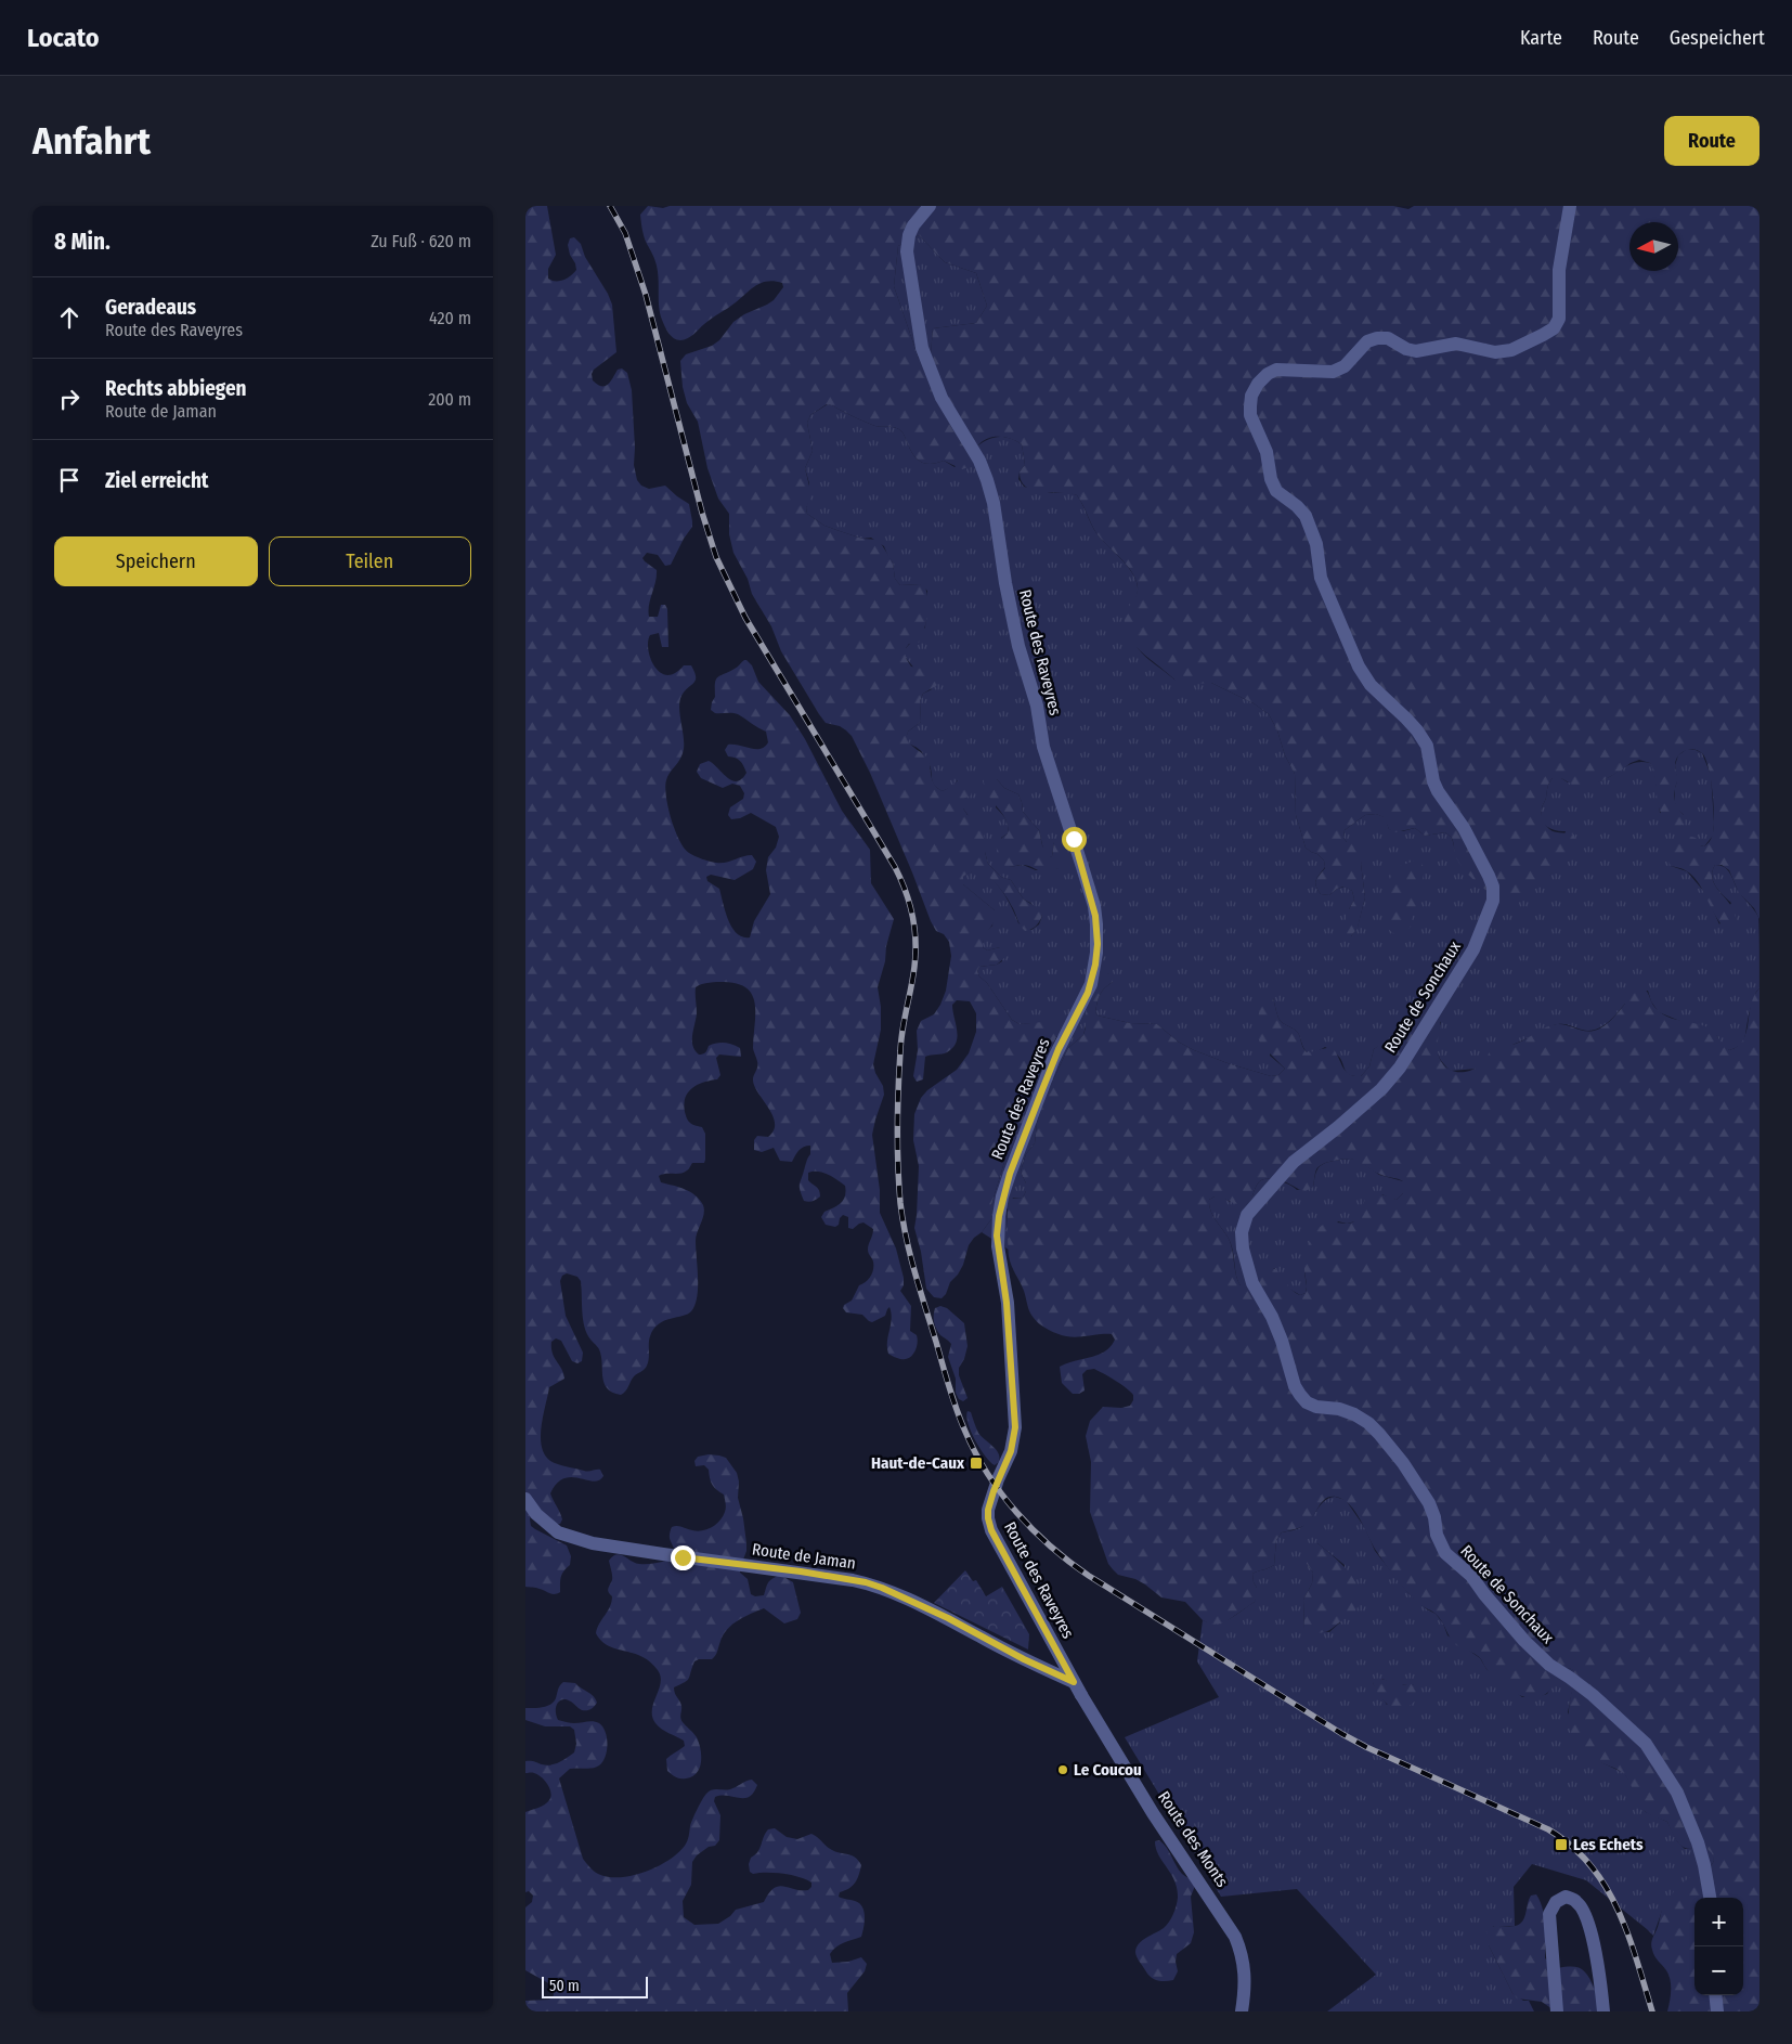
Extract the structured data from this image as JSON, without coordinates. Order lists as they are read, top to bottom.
{
  "streets": {
    "street": [
      "Route des Raveyres",
      "Route de Sonchaux",
      "Route de Jaman",
      "Route des Monts"
    ]
  },
  "crossings": [
    ["Route des Raveyres", "Route de Jaman"],
    ["Route des Raveyres", "Route des Monts"]
  ],
  "places": {
    "transit": ["Haut-de-Caux", "Les Echets"],
    "other": ["Le Coucou"]
  },
  "scale_bar": "50 m",
  "north": "left",
  "page": {
    "header": "Locato",
    "nav": ["Karte", "Route", "Gespeichert"],
    "buttons": [
      "Route",
      ["Speichern", "Teilen"]
    ],
    "title": "Anfahrt",
    "heading": ["8 Min.", "Zu Fuß · 620 m"],
    "list": [
      ["Geradeaus", "Route des Raveyres", "420 m"],
      ["Rechts abbiegen", "Route de Jaman", "200 m"],
      "Ziel erreicht"
    ],
    "map_buttons": ["+", "−"],
    "scale": "50 m"
  }
}
